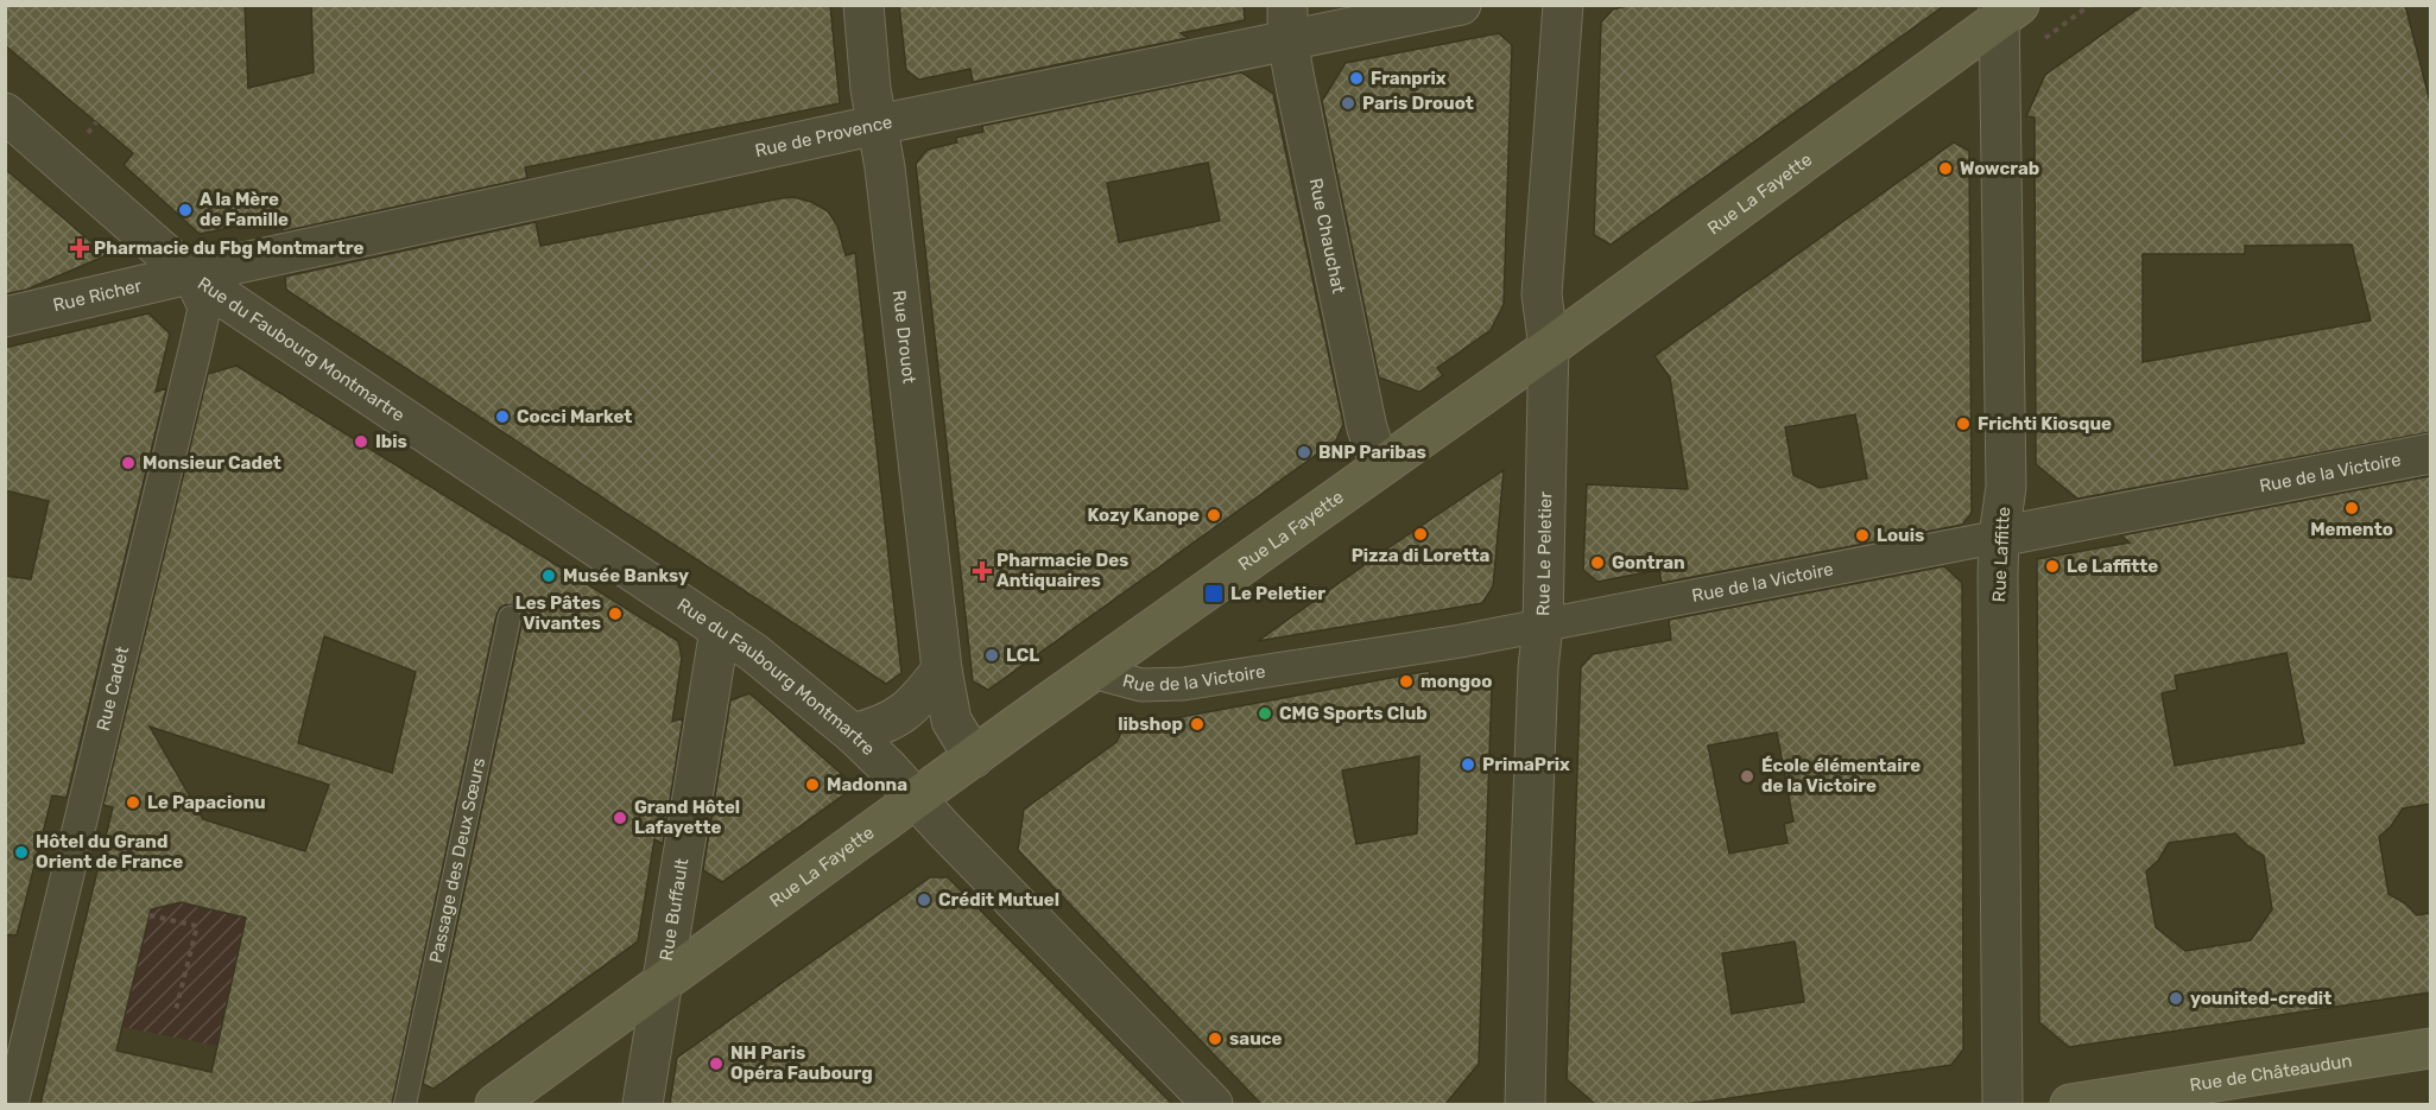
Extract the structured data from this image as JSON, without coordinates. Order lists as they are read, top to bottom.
{
  "streets": {
    "main road": ["Rue La Fayette", "Rue de Châteaudun"],
    "street": [
      "Rue de Provence",
      "Rue Chauchat",
      "Rue Richer",
      "Rue Drouot",
      "Rue du Faubourg Montmartre",
      "Rue de la Victoire",
      "Rue Le Peletier",
      "Rue Laffitte",
      "Rue Cadet",
      "Rue Buffault"
    ],
    "lane": ["Passage des Deux Sœurs"]
  },
  "crossings": [
    ["Rue de Provence", "Rue Chauchat"],
    ["Rue de Provence", "Rue Richer"],
    ["Rue de Provence", "Rue Drouot"],
    ["Rue de Provence", "Rue du Faubourg Montmartre"],
    ["Rue de Provence", "Rue Cadet"],
    ["Rue La Fayette", "Rue Chauchat"],
    ["Rue La Fayette", "Rue Drouot"],
    ["Rue La Fayette", "Rue du Faubourg Montmartre"],
    ["Rue La Fayette", "Rue de la Victoire"],
    ["Rue La Fayette", "Rue Le Peletier"],
    ["Rue La Fayette", "Rue Laffitte"],
    ["Rue La Fayette", "Rue Buffault"],
    ["Rue Richer", "Rue du Faubourg Montmartre"],
    ["Rue Richer", "Rue Cadet"],
    ["Rue du Faubourg Montmartre", "Rue Cadet"],
    ["Rue du Faubourg Montmartre", "Rue Buffault"],
    ["Rue de la Victoire", "Rue Le Peletier"],
    ["Rue de la Victoire", "Rue Laffitte"]
  ],
  "places": {
    "other": [
      "Franprix",
      "Paris Drouot",
      "Wowcrab",
      "A la Mère de Famille",
      "Cocci Market",
      "Frichti Kiosque",
      "Ibis",
      "BNP Paribas",
      "Monsieur Cadet",
      "Memento",
      "Kozy Kanope",
      "Pizza di Loretta",
      "Louis",
      "Gontran",
      "Le Laffitte",
      "Musée Banksy",
      "Les Pâtes Vivantes",
      "LCL",
      "mongoo",
      "CMG Sports Club",
      "libshop",
      "PrimaPrix",
      "École élémentaire de la Victoire",
      "Madonna",
      "Le Papacionu",
      "Grand Hôtel Lafayette",
      "Hôtel du Grand Orient de France",
      "Crédit Mutuel",
      "younited-credit",
      "sauce",
      "NH Paris Opéra Faubourg"
    ],
    "health": ["Pharmacie du Fbg Montmartre", "Pharmacie Des Antiquaires"],
    "transit": ["Le Peletier"]
  }
}
